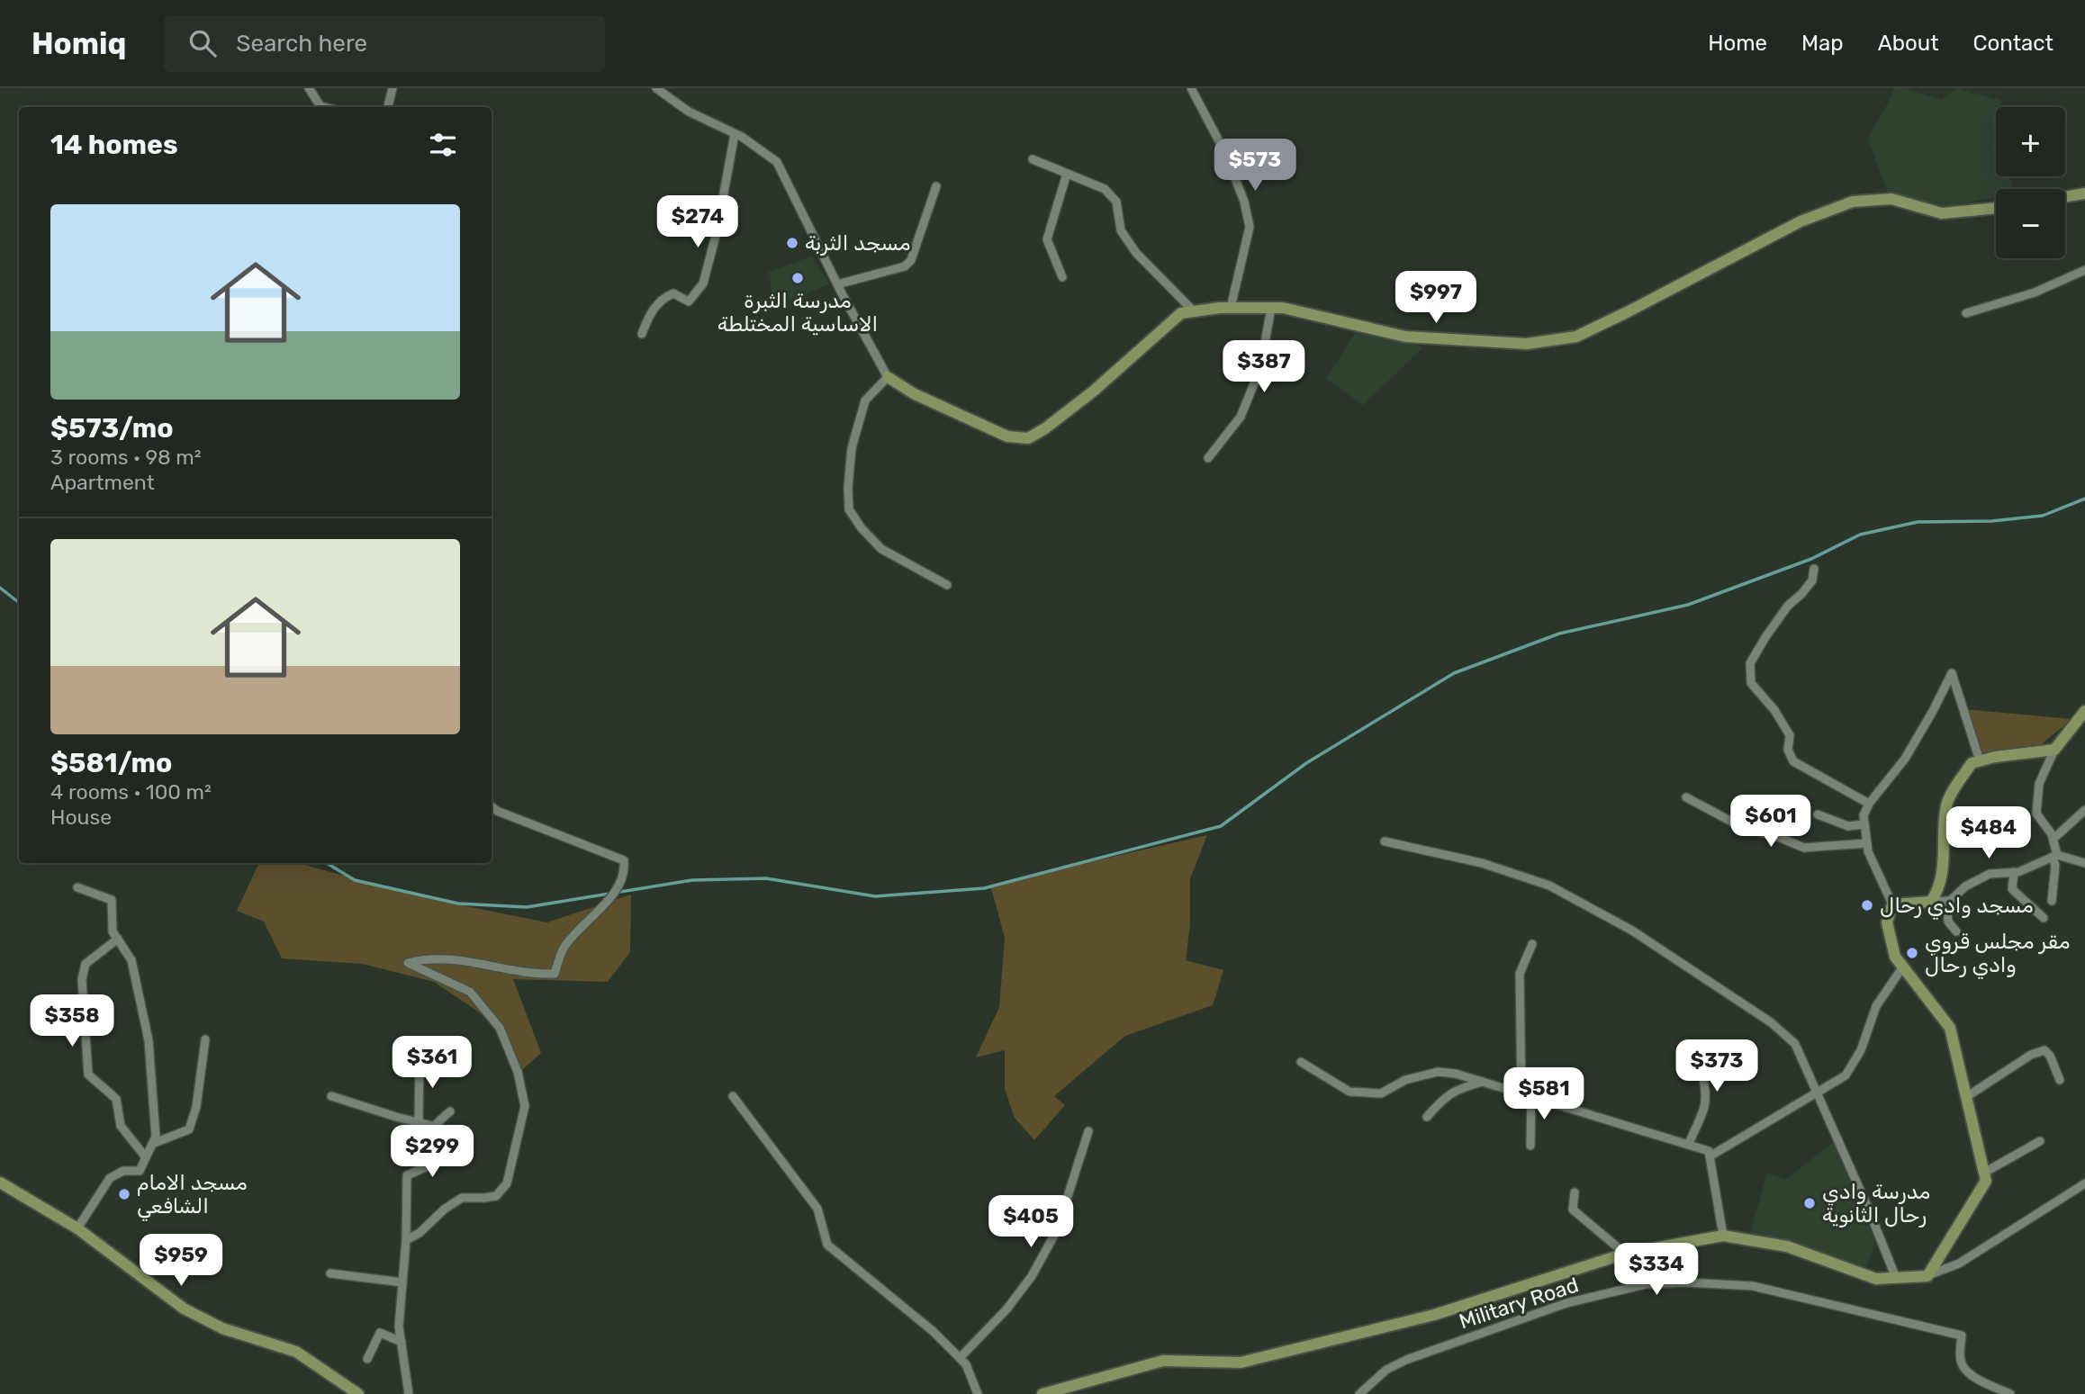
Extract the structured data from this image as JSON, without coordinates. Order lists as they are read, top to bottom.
{
  "streets": {
    "street": ["Military Road"]
  },
  "places": [
    "مسجد الثربة",
    "مدرسة الثبرة الاساسية المختلطة",
    "مسجد وادي رحال",
    "مقر مجلس قروي وادي رحال",
    "مسجد الامام الشافعي",
    "مدرسة وادي رحال الثانوية"
  ],
  "page": {
    "header": "Homiq",
    "search": "Search here",
    "nav": [
      "Home",
      "Map",
      "About",
      "Contact"
    ],
    "map_buttons": ["+", "−"],
    "heading": "14 homes",
    "price": [
      "$573",
      "$274",
      "$997",
      "$387",
      "$601",
      "$484",
      "$358",
      "$361",
      "$373",
      "$581",
      "$299",
      "$405",
      "$959",
      "$334"
    ],
    "list": [
      {
        "name": "$573/mo",
        "note": "3 rooms · 98 m² · Apartment"
      },
      {
        "name": "$581/mo",
        "note": "4 rooms · 100 m² · House"
      }
    ]
  }
}
